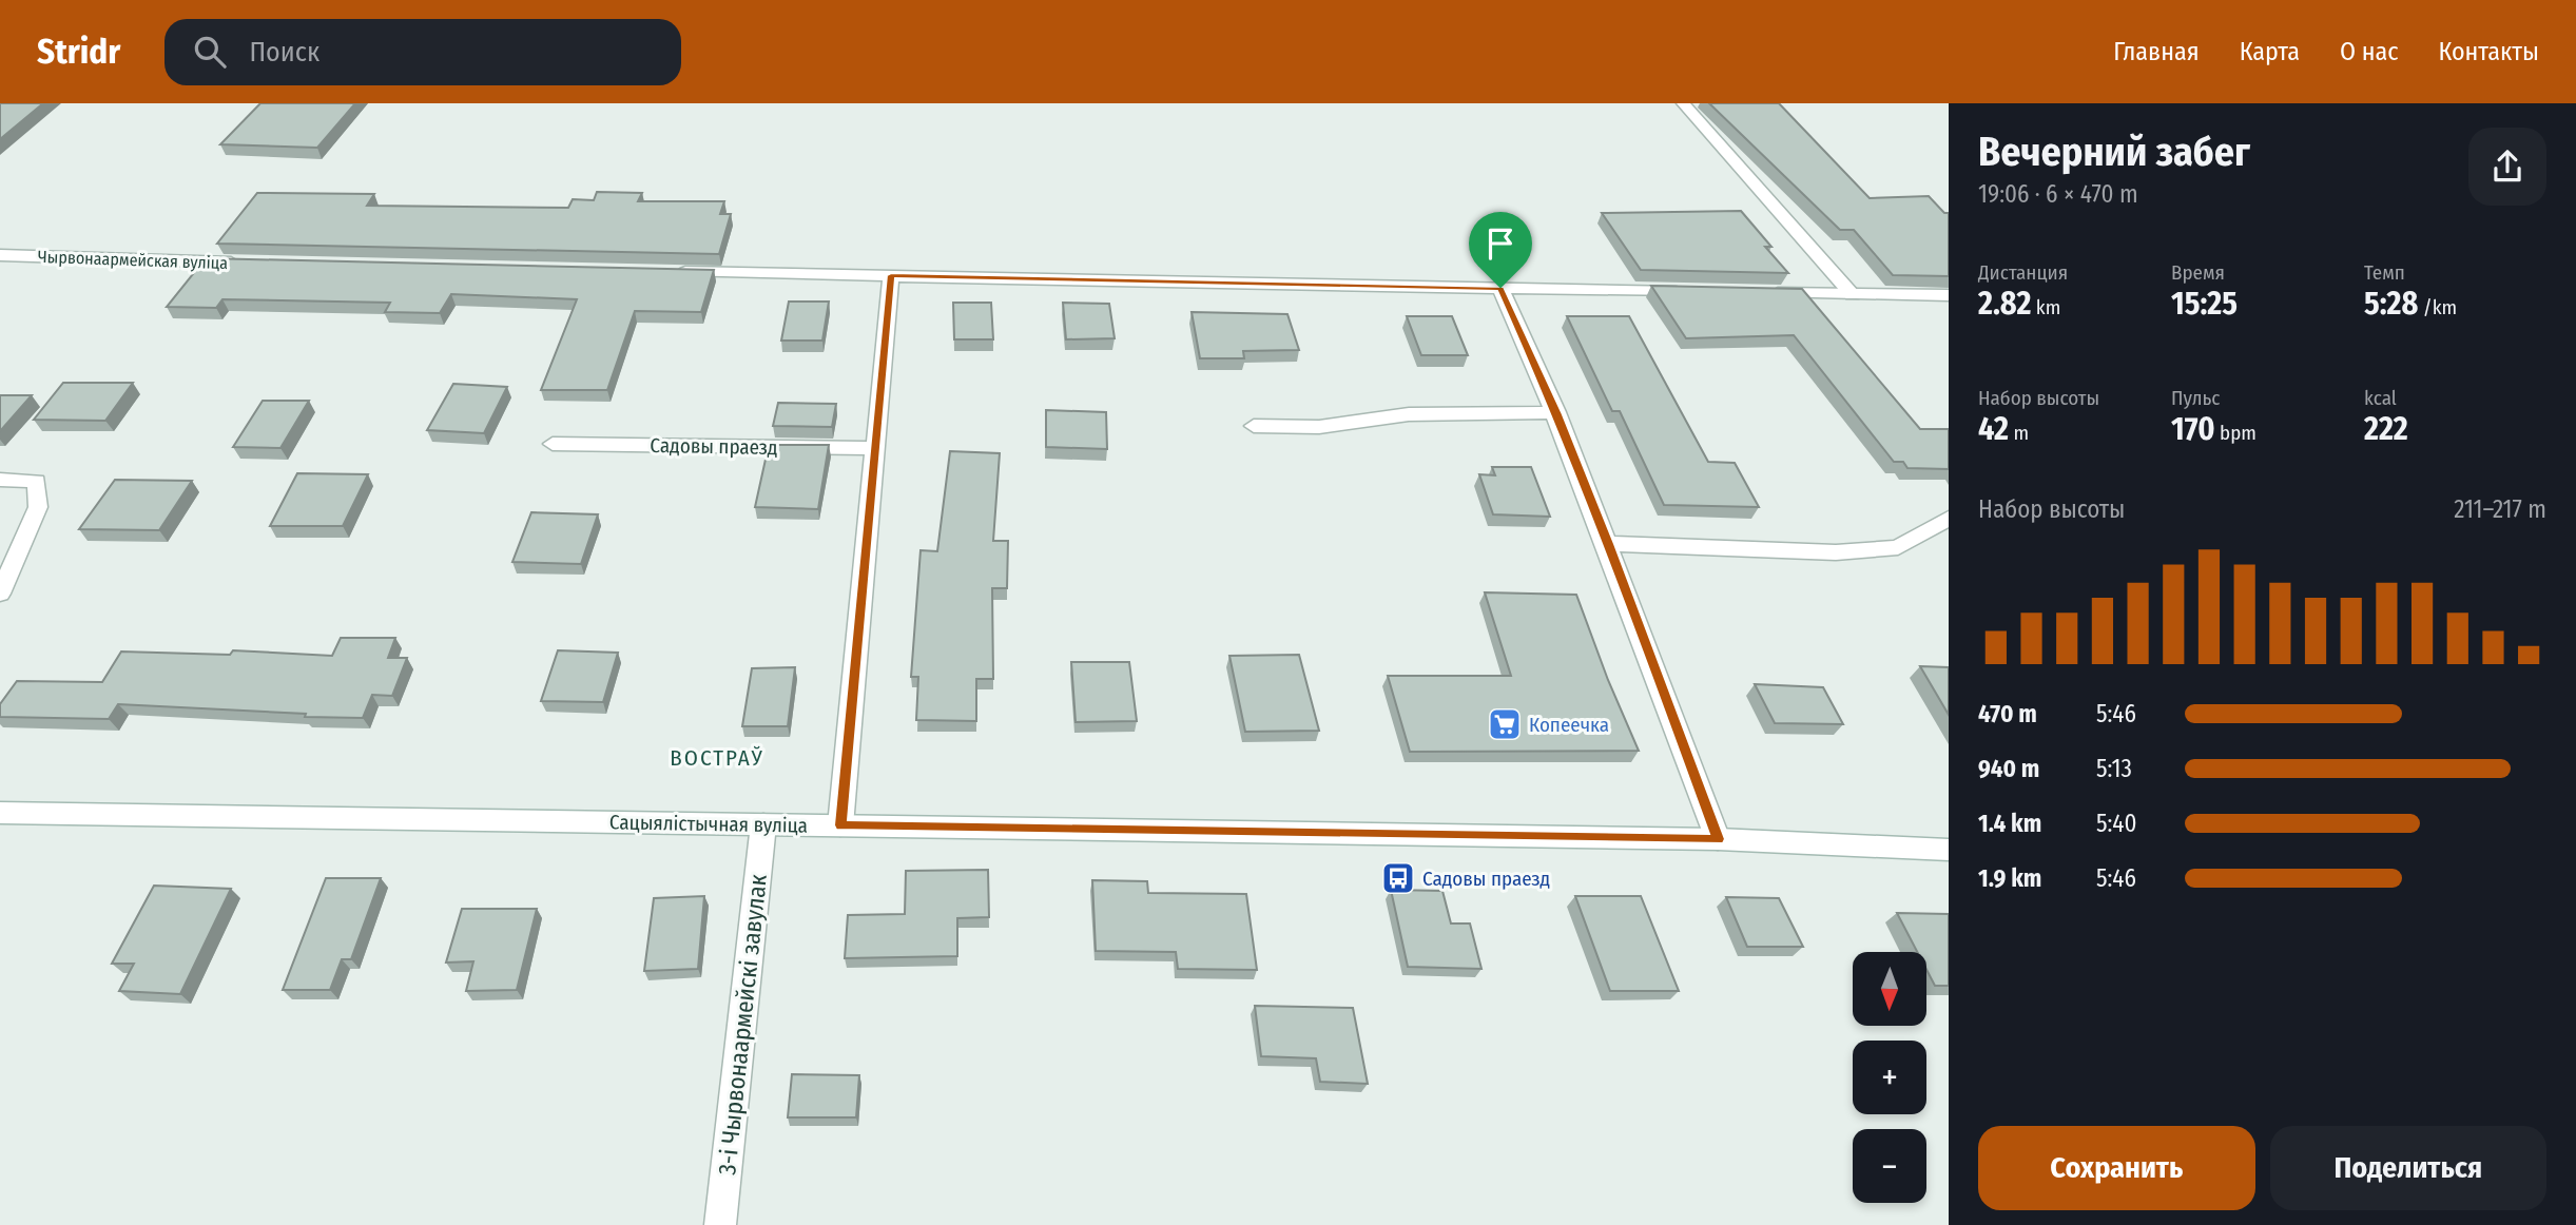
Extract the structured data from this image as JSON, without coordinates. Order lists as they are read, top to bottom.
{
  "streets": {
    "street": [
      "Чырвонаармейская вуліца",
      "Садовы праезд",
      "Сацыялістычная вуліца",
      "3-і Чырвонаармейскі завулак"
    ]
  },
  "crossings": [
    ["Сацыялістычная вуліца", "3-і Чырвонаармейскі завулак"]
  ],
  "districts": ["ВОСТРАЎ"],
  "places": {
    "supermarket": ["Копеечка"],
    "bus stop": ["Садовы праезд"]
  },
  "north": "bottom",
  "page": {
    "header": "Stridr",
    "search": "Поиск",
    "nav": [
      "Главная",
      "Карта",
      "О нас",
      "Контакты"
    ],
    "heading": ["Вечерний забег", "19:06 · 6 × 470 m"],
    "stats": [
      ["Дистанция", "2.82 km"],
      ["Время", "15:25"],
      ["Темп", "5:28 /km"],
      ["Набор высоты", "42 m"],
      ["Пульс", "170 bpm"],
      ["kcal", "222"]
    ],
    "chart": ["Набор высоты", "211–217 m"],
    "list": [
      {
        "name": "470 m",
        "note": "5:46"
      },
      {
        "name": "940 m",
        "note": "5:13"
      },
      {
        "name": "1.4 km",
        "note": "5:40"
      },
      {
        "name": "1.9 km",
        "note": "5:46"
      }
    ],
    "map_buttons": ["+", "−"],
    "buttons": ["Сохранить", "Поделиться"]
  }
}
